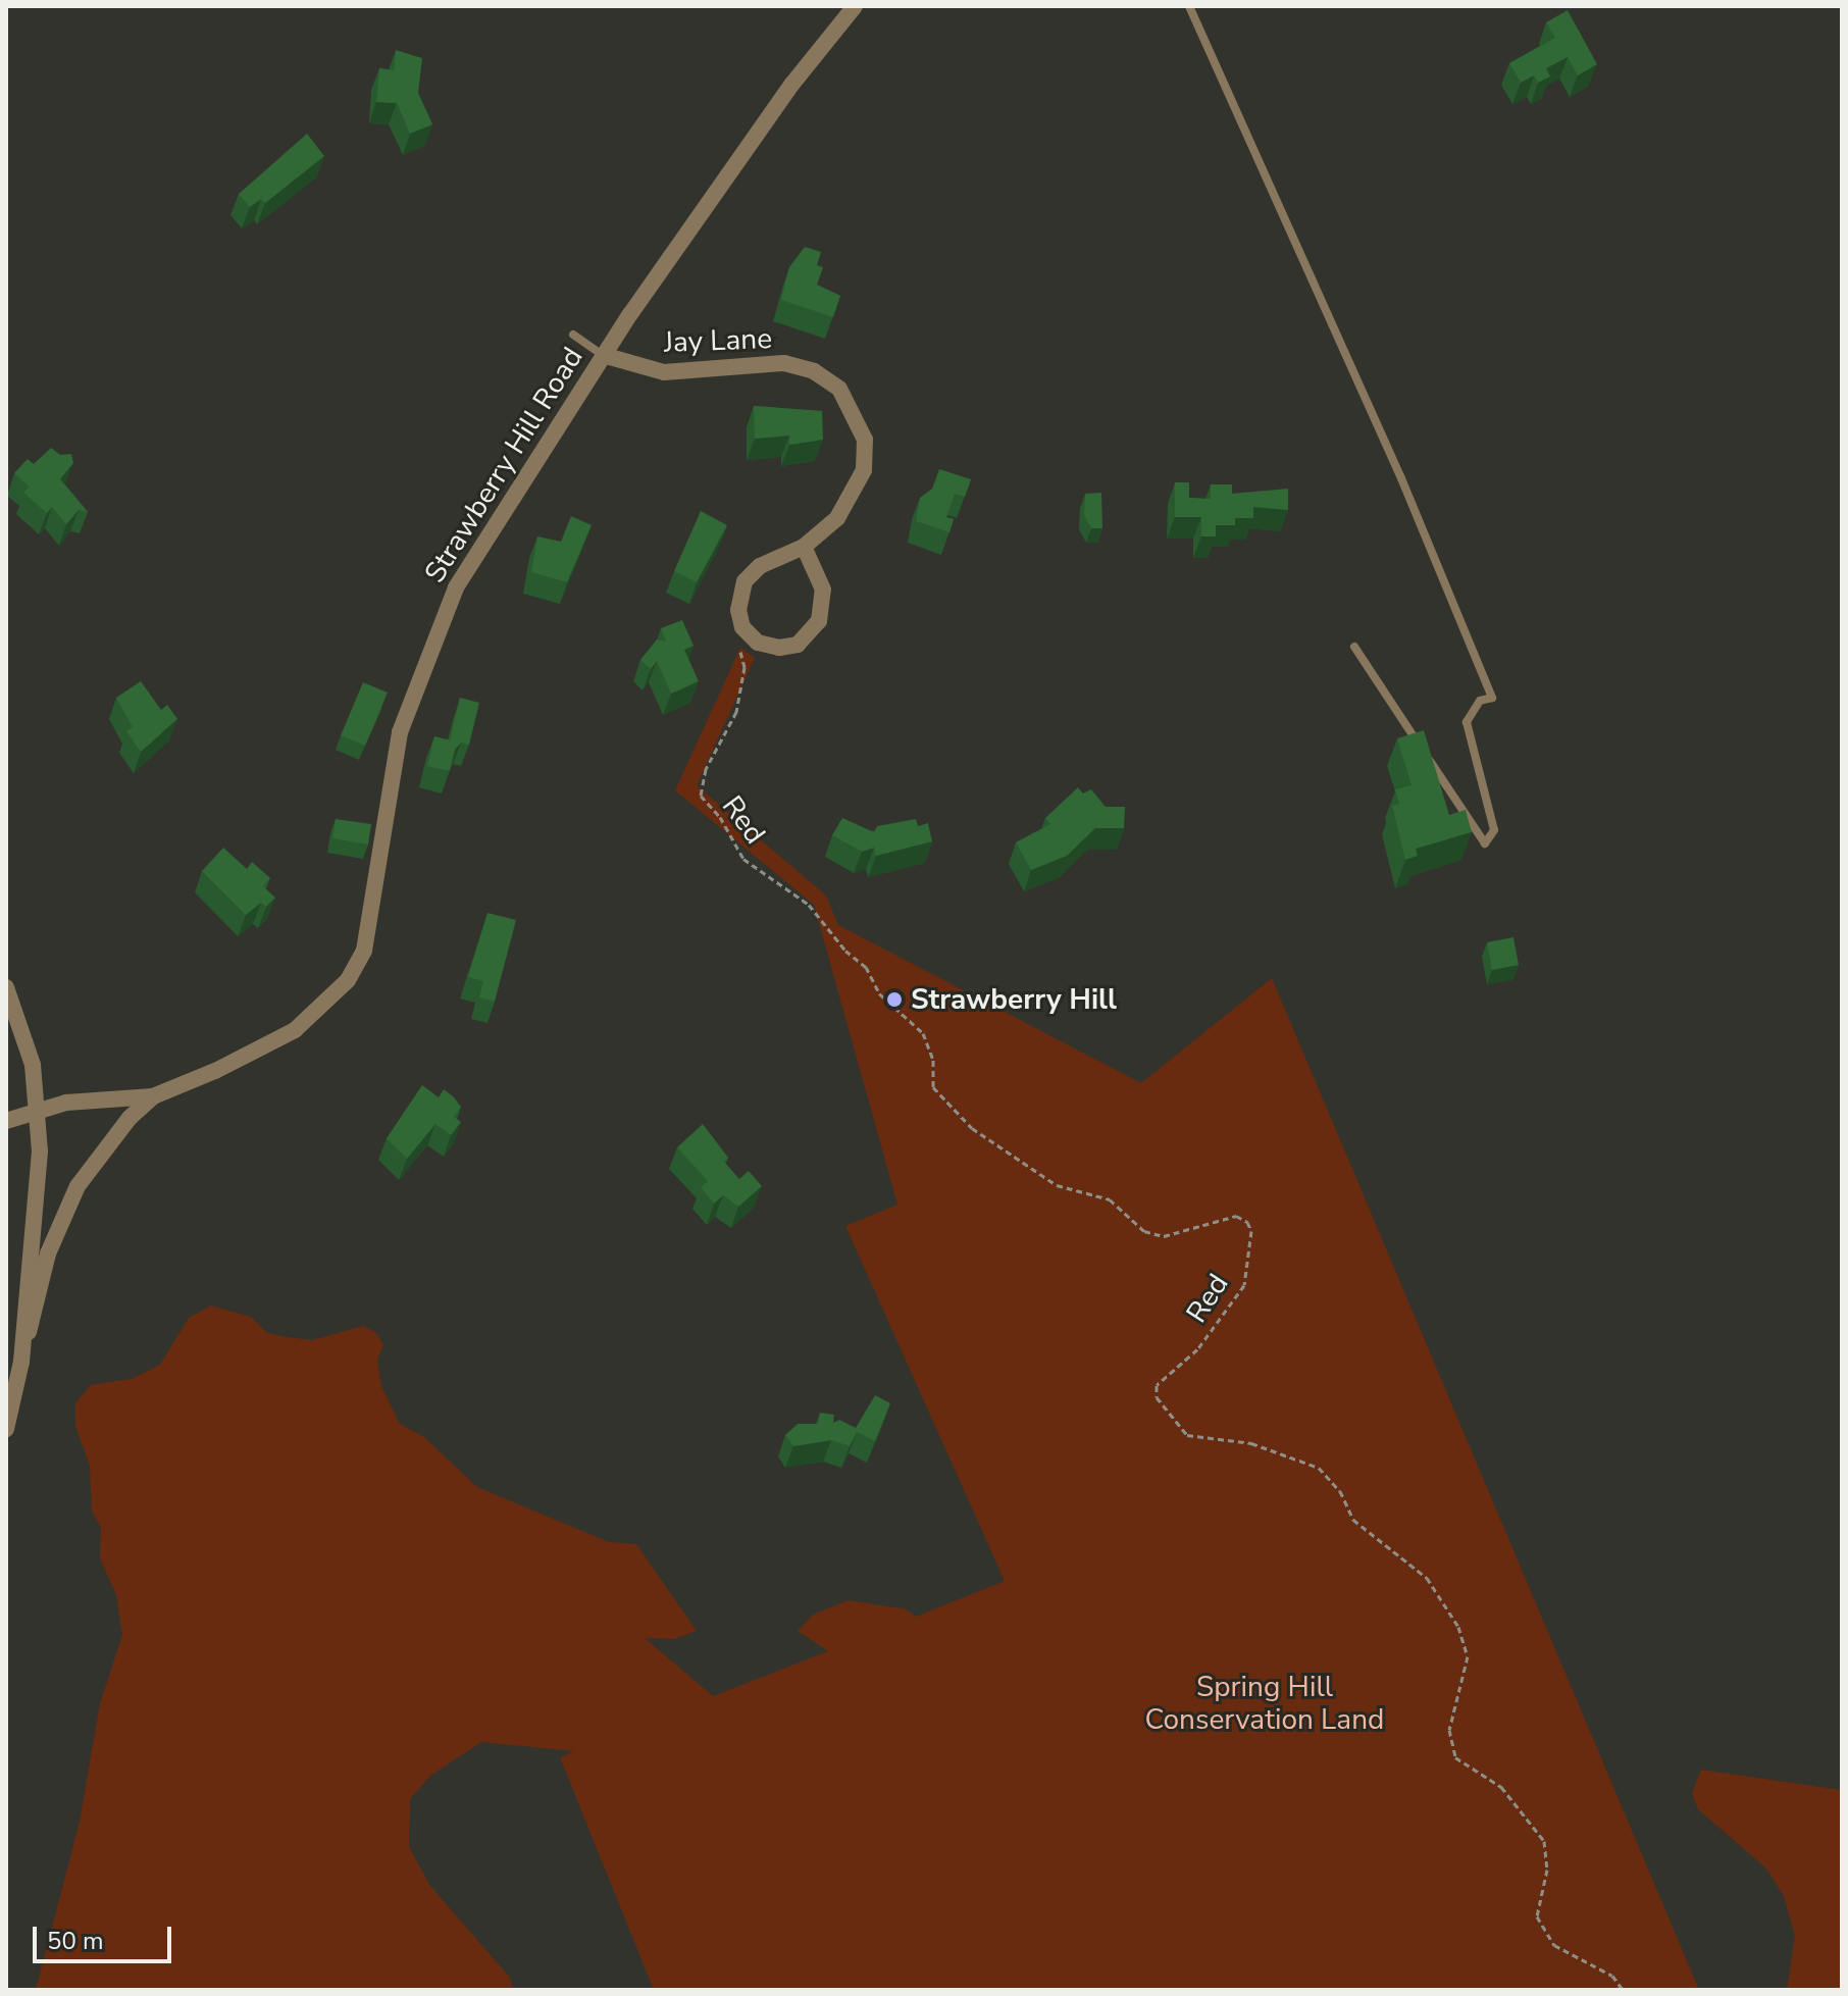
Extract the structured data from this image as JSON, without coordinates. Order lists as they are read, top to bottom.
{
  "streets": {
    "street": ["Jay Lane", "Strawberry Hill Road"],
    "path": ["Red"]
  },
  "crossings": [
    ["Jay Lane", "Strawberry Hill Road"]
  ],
  "parks": ["Spring Hill Conservation Land"],
  "places": ["Strawberry Hill"],
  "scale_bar": "50 m"
}
